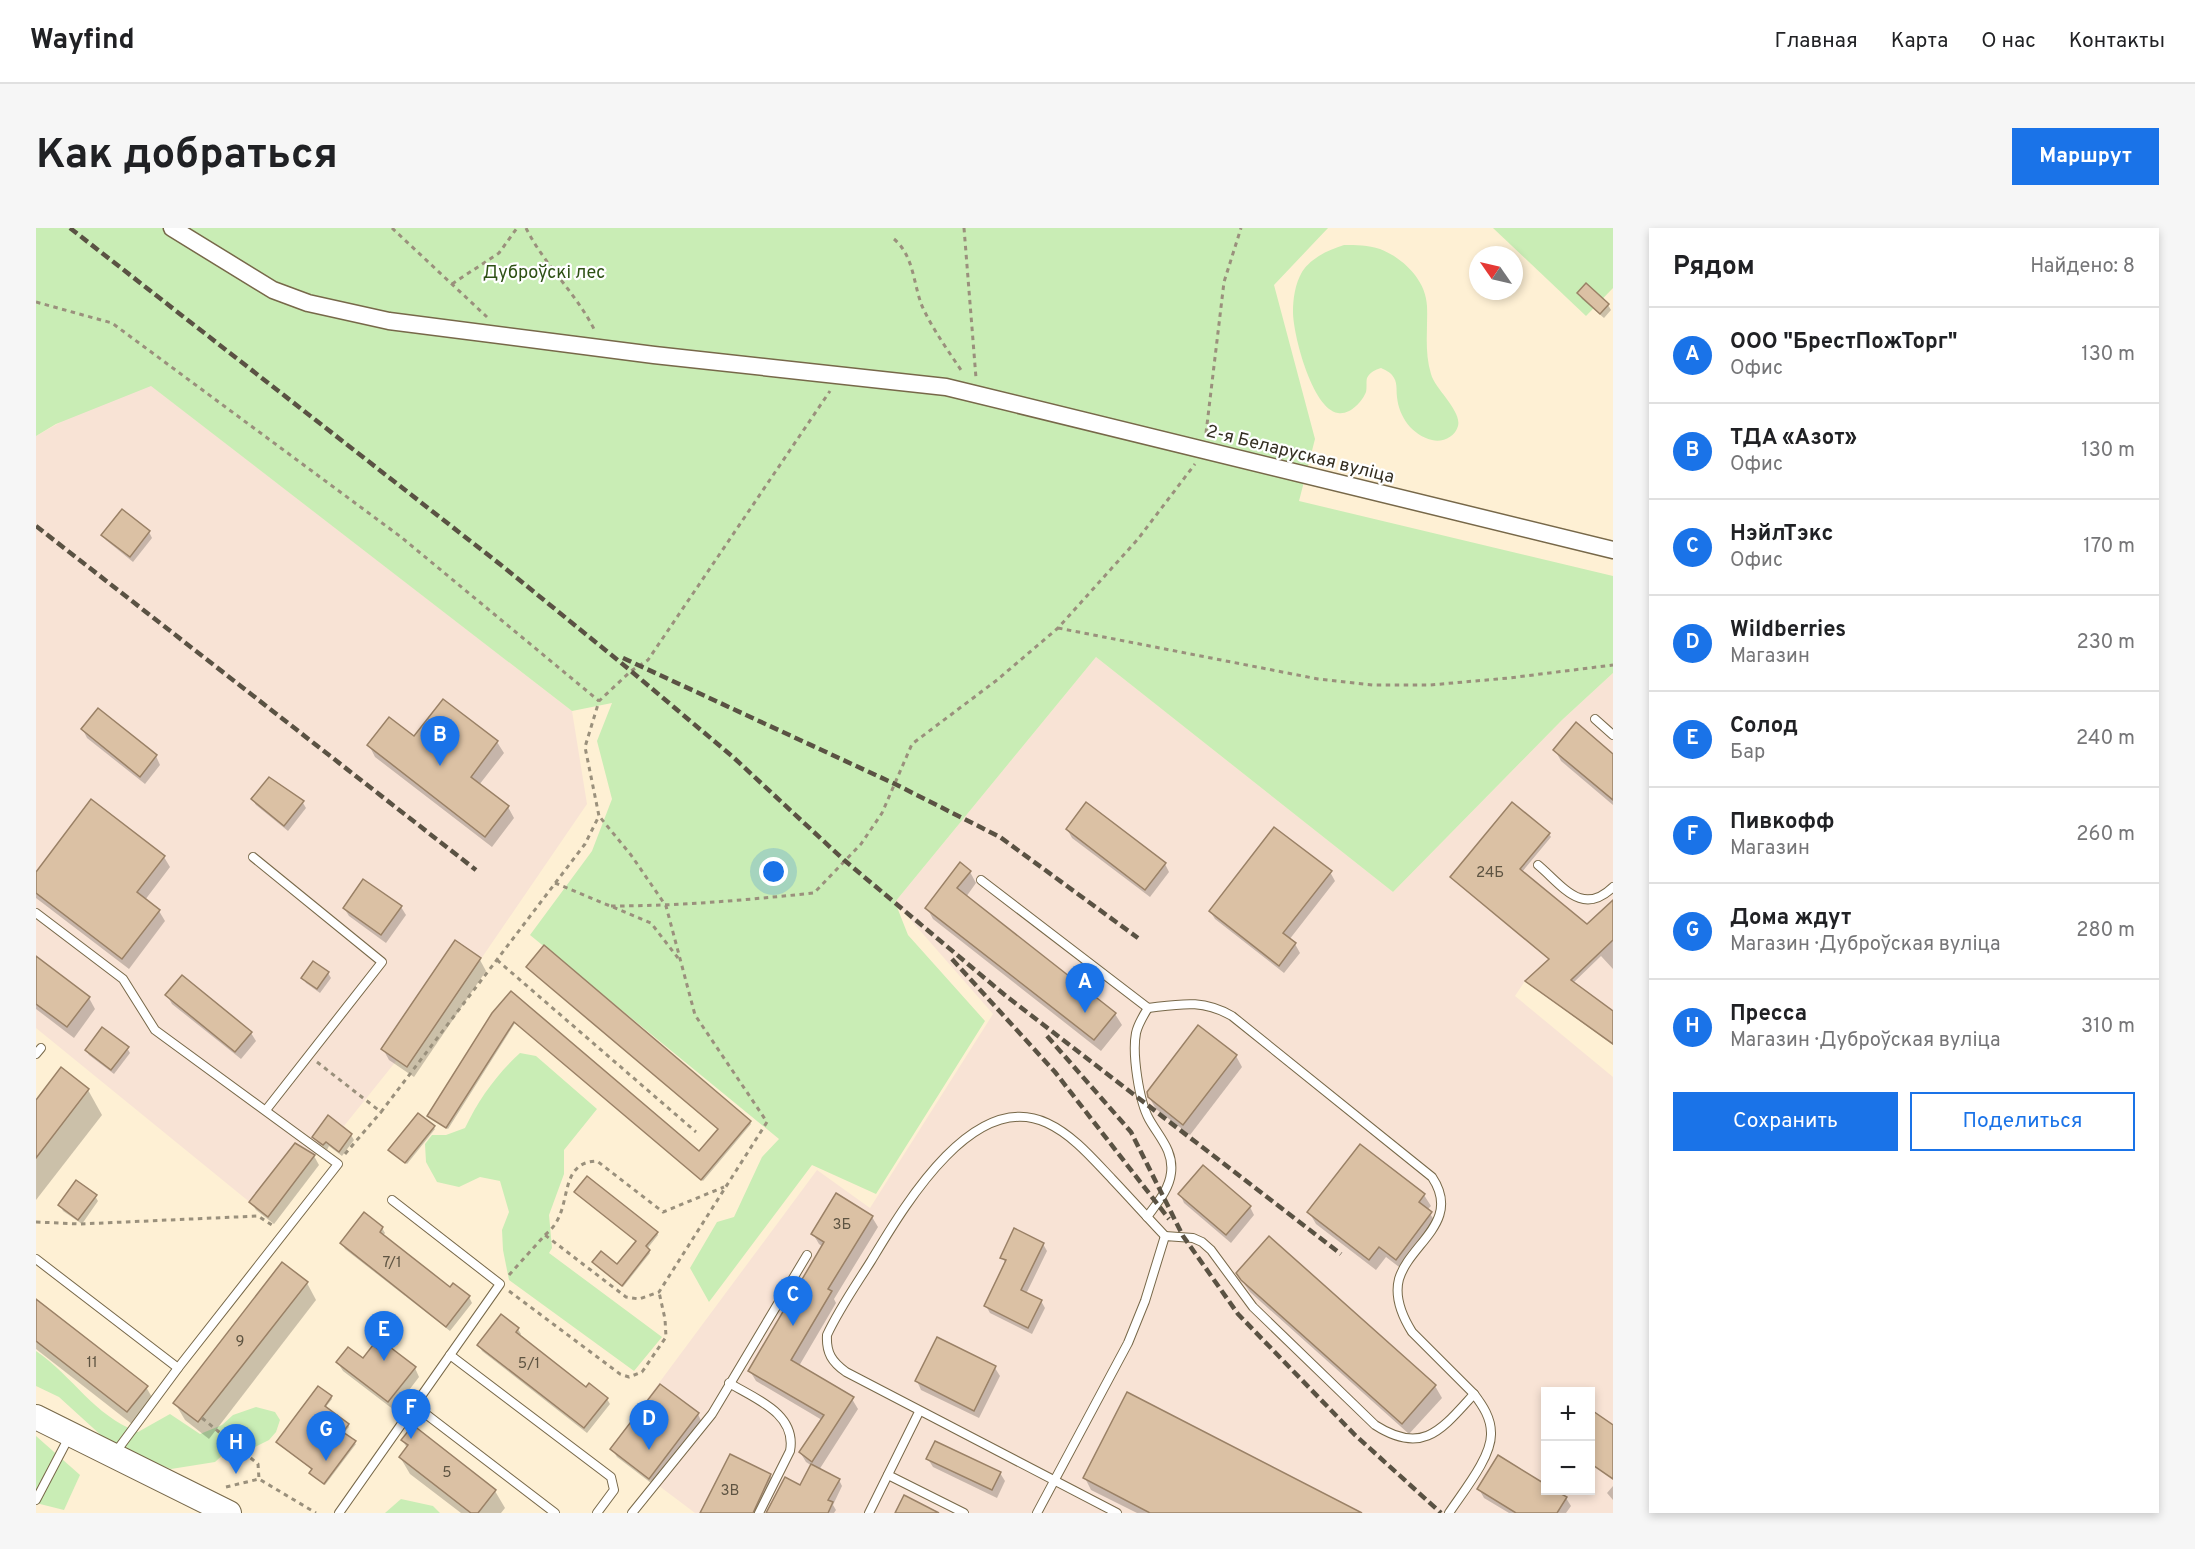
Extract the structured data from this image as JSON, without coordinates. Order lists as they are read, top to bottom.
{
  "streets": {
    "street": ["2-я Беларуская вуліца"]
  },
  "parks": ["Дуброўскі лес"],
  "house_numbers": [
    "24Б",
    "3Б",
    "7/1",
    "9",
    "11",
    "5/1",
    "5",
    "3В"
  ],
  "north": "top left",
  "page": {
    "header": "Wayfind",
    "nav": [
      "Главная",
      "Карта",
      "О нас",
      "Контакты"
    ],
    "buttons": [
      "Маршрут",
      ["Сохранить", "Поделиться"]
    ],
    "title": "Как добраться",
    "heading": ["Рядом", "Найдено: 8"],
    "list": [
      {
        "mark": "A",
        "name": "ООО \"БрестПожТорг\"",
        "note": "Офис",
        "value": "130 m"
      },
      {
        "mark": "B",
        "name": "ТДА «Азот»",
        "note": "Офис",
        "value": "130 m"
      },
      {
        "mark": "C",
        "name": "НэйлТэкс",
        "note": "Офис",
        "value": "170 m"
      },
      {
        "mark": "D",
        "name": "Wildberries",
        "note": "Магазин",
        "value": "230 m"
      },
      {
        "mark": "E",
        "name": "Солод",
        "note": "Бар",
        "value": "240 m"
      },
      {
        "mark": "F",
        "name": "Пивкофф",
        "note": "Магазин",
        "value": "260 m"
      },
      {
        "mark": "G",
        "name": "Дома ждут",
        "note": "Магазин · Дуброўская вуліца",
        "value": "280 m"
      },
      {
        "mark": "H",
        "name": "Пресса",
        "note": "Магазин · Дуброўская вуліца",
        "value": "310 m"
      }
    ],
    "pins": [
      "B",
      "A",
      "C",
      "E",
      "F",
      "D",
      "G",
      "H"
    ],
    "map_buttons": ["+", "−"]
  }
}
